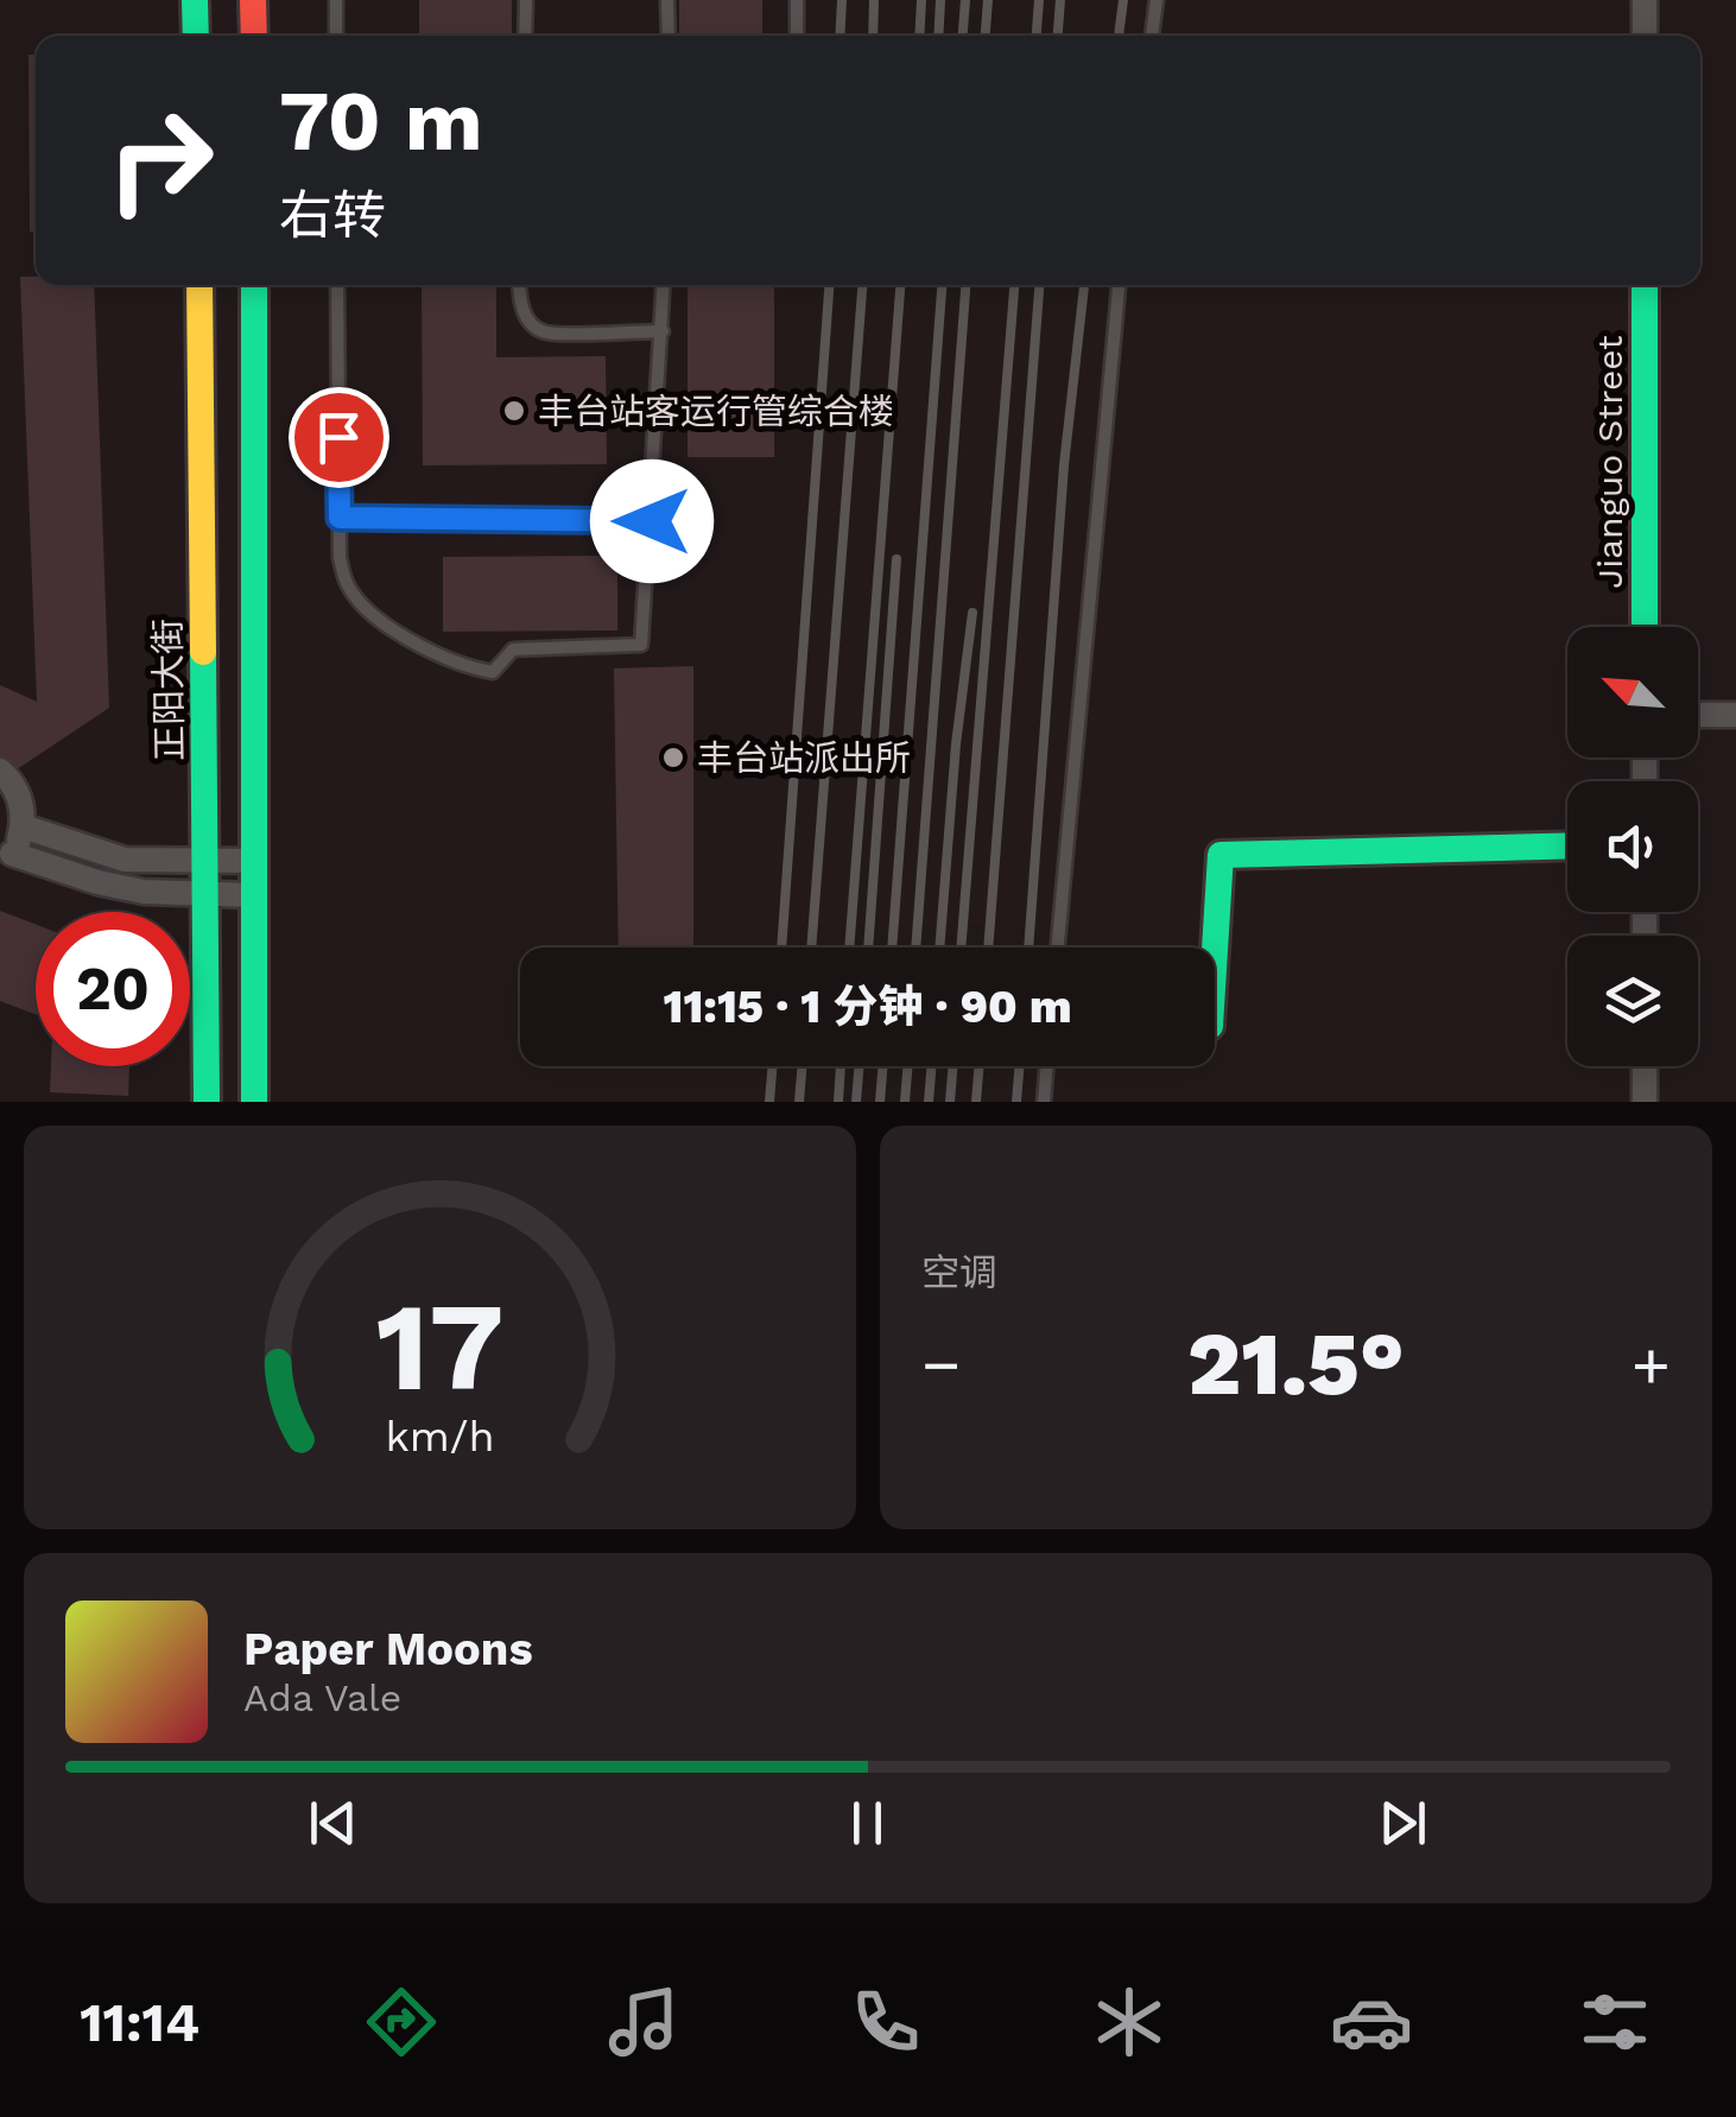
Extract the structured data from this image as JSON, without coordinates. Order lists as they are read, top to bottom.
{
  "streets": {
    "main road": ["Jianguo Street", "正阳大街"]
  },
  "places": ["丰台站客运行管综合楼", "丰台站派出所"],
  "north": "top left",
  "page": {
    "turn": ["70 m", "右转"],
    "limit": "20",
    "trip": "11:15 · 1 分钟 · 90 m",
    "tile": "空调",
    "heat": ["−", "21.5°", "+"],
    "song": ["Paper Moons", "Ada Vale"],
    "tabs": "11:14",
    "gauge": ["17", "km/h"]
  }
}
